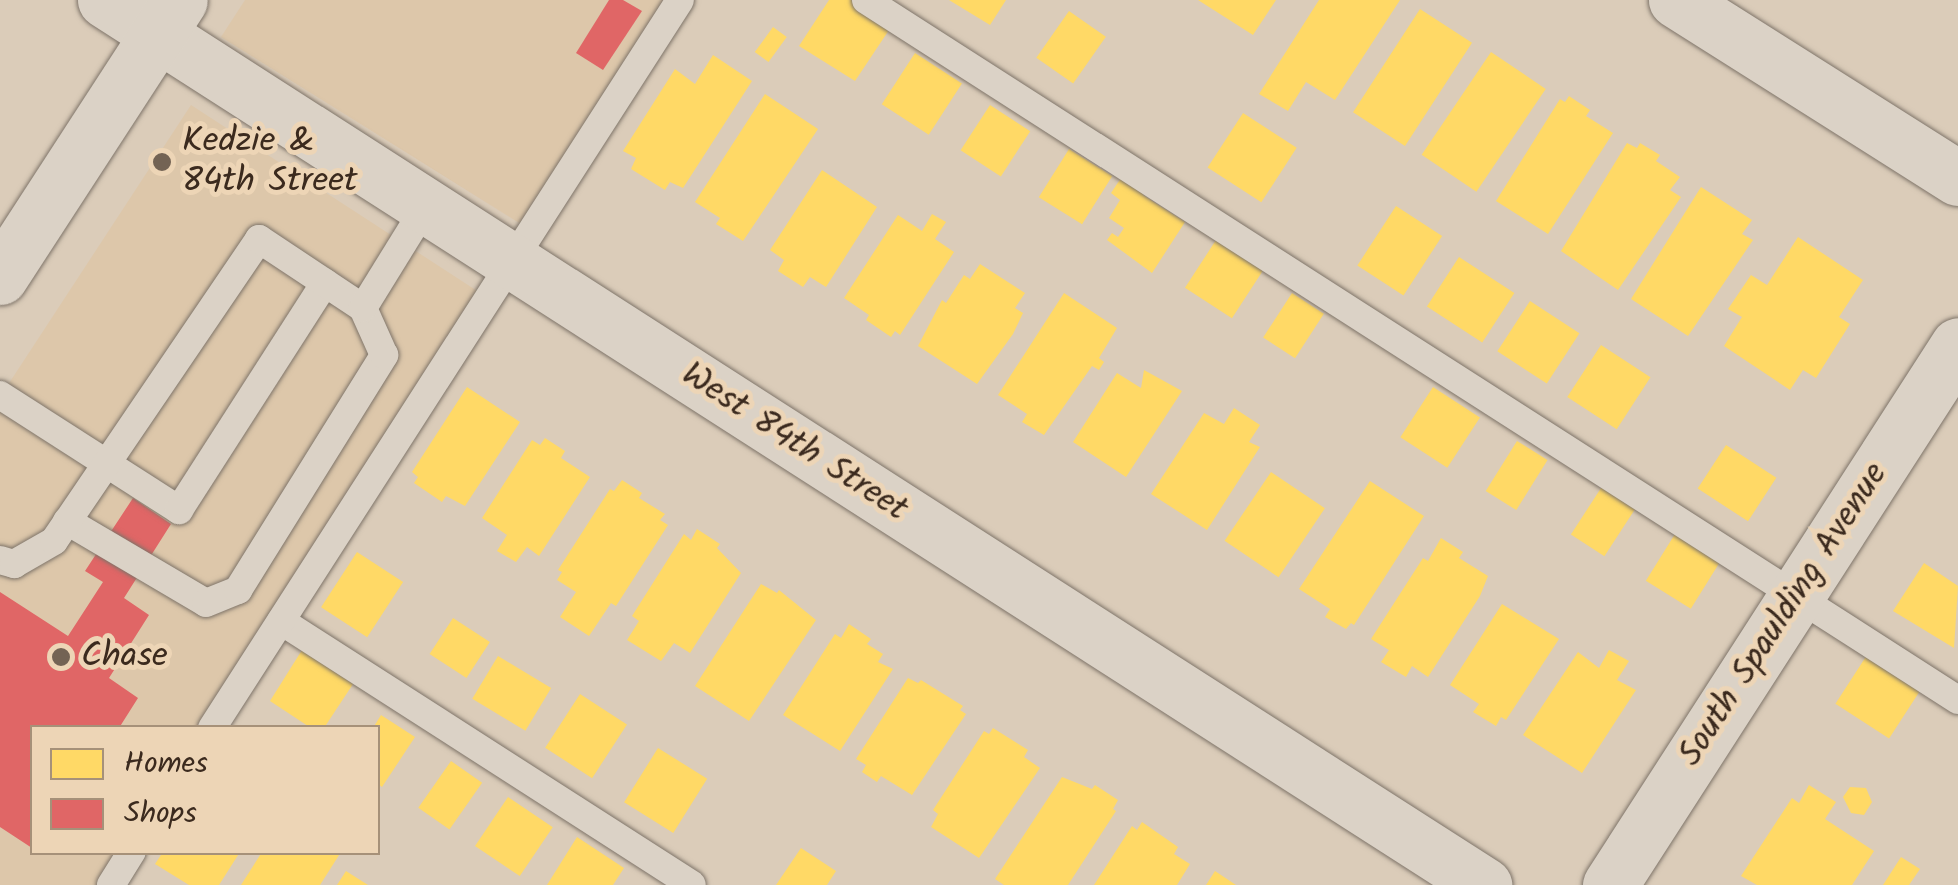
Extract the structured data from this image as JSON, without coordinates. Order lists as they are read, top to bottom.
{
  "streets": {
    "street": ["West 84th Street", "South Spaulding Avenue"]
  },
  "places": ["Kedzie & 84th Street", "Chase"],
  "legend": ["Homes", "Shops"]
}
